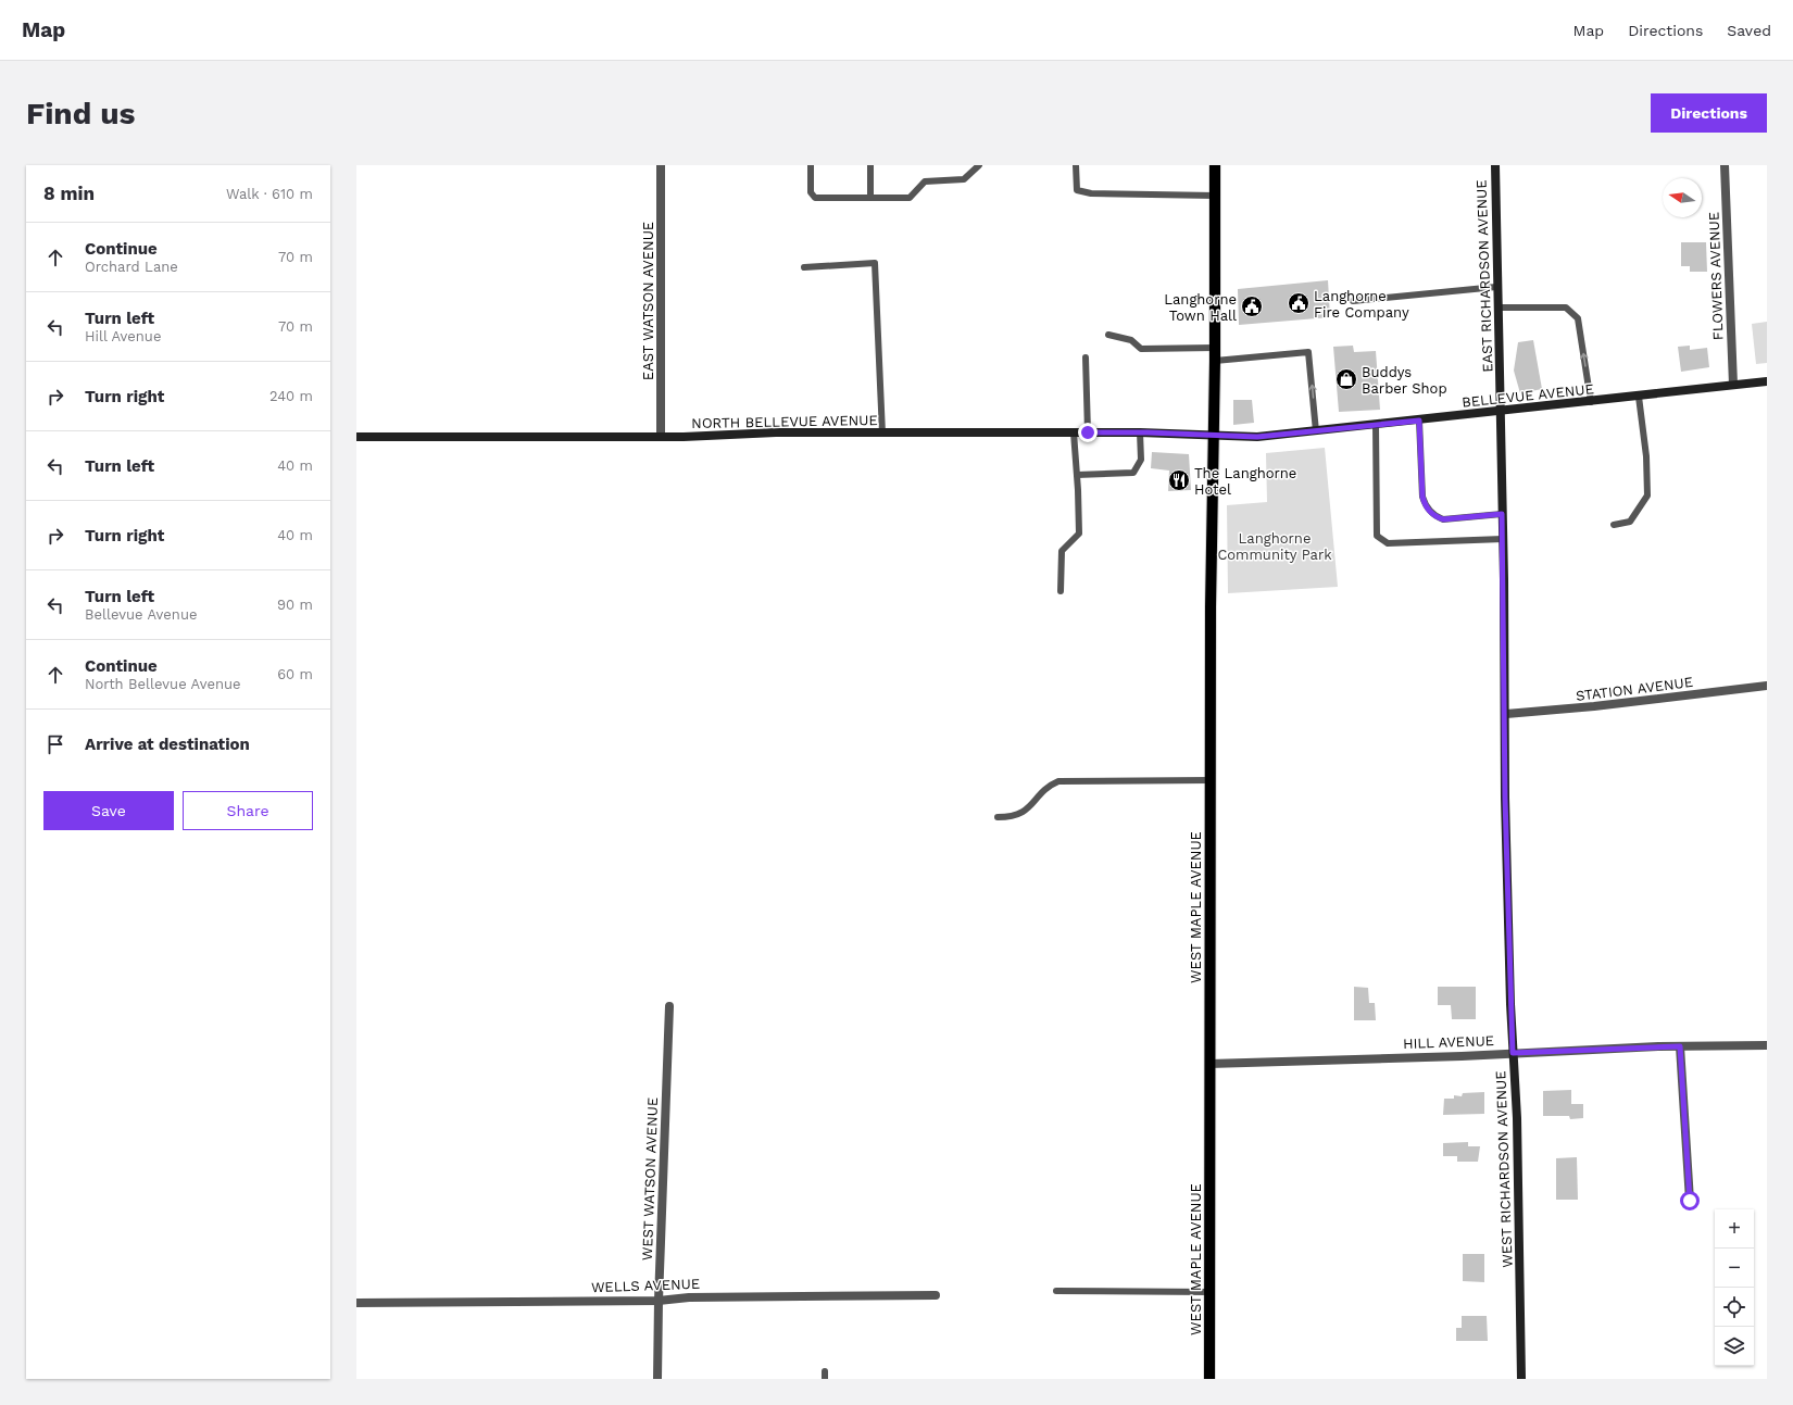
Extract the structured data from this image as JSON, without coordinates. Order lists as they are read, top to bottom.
{
  "streets": {
    "main road": ["WEST MAPLE AVENUE"],
    "street": [
      "EAST RICHARDSON AVENUE",
      "FLOWERS AVENUE",
      "EAST WATSON AVENUE",
      "BELLEVUE AVENUE",
      "NORTH BELLEVUE AVENUE",
      "STATION AVENUE",
      "HILL AVENUE",
      "WEST RICHARDSON AVENUE",
      "WEST WATSON AVENUE",
      "WELLS AVENUE"
    ]
  },
  "crossings": [
    ["EAST RICHARDSON AVENUE", "BELLEVUE AVENUE"],
    ["EAST RICHARDSON AVENUE", "WEST RICHARDSON AVENUE"],
    ["FLOWERS AVENUE", "BELLEVUE AVENUE"],
    ["EAST WATSON AVENUE", "NORTH BELLEVUE AVENUE"],
    ["BELLEVUE AVENUE", "NORTH BELLEVUE AVENUE"],
    ["BELLEVUE AVENUE", "WEST MAPLE AVENUE"],
    ["BELLEVUE AVENUE", "WEST RICHARDSON AVENUE"],
    ["NORTH BELLEVUE AVENUE", "WEST MAPLE AVENUE"],
    ["STATION AVENUE", "WEST RICHARDSON AVENUE"],
    ["WEST MAPLE AVENUE", "HILL AVENUE"],
    ["HILL AVENUE", "WEST RICHARDSON AVENUE"],
    ["WEST WATSON AVENUE", "WELLS AVENUE"]
  ],
  "parks": ["Langhorne Community Park"],
  "places": {
    "public building": ["Langhorne Fire Company", "Langhorne Town Hall"],
    "shop": ["Buddys Barber Shop"],
    "restaurant": ["The Langhorne Hotel"]
  },
  "north": "left",
  "page": {
    "header": "Map",
    "nav": ["Map", "Directions", "Saved"],
    "buttons": [
      "Directions",
      ["Save", "Share"]
    ],
    "title": "Find us",
    "heading": ["8 min", "Walk · 610 m"],
    "list": [
      ["Continue", "Orchard Lane", "70 m"],
      ["Turn left", "Hill Avenue", "70 m"],
      ["Turn right", "240 m"],
      ["Turn left", "40 m"],
      ["Turn right", "40 m"],
      ["Turn left", "Bellevue Avenue", "90 m"],
      ["Continue", "North Bellevue Avenue", "60 m"],
      "Arrive at destination"
    ],
    "map_buttons": ["+", "−"]
  }
}
